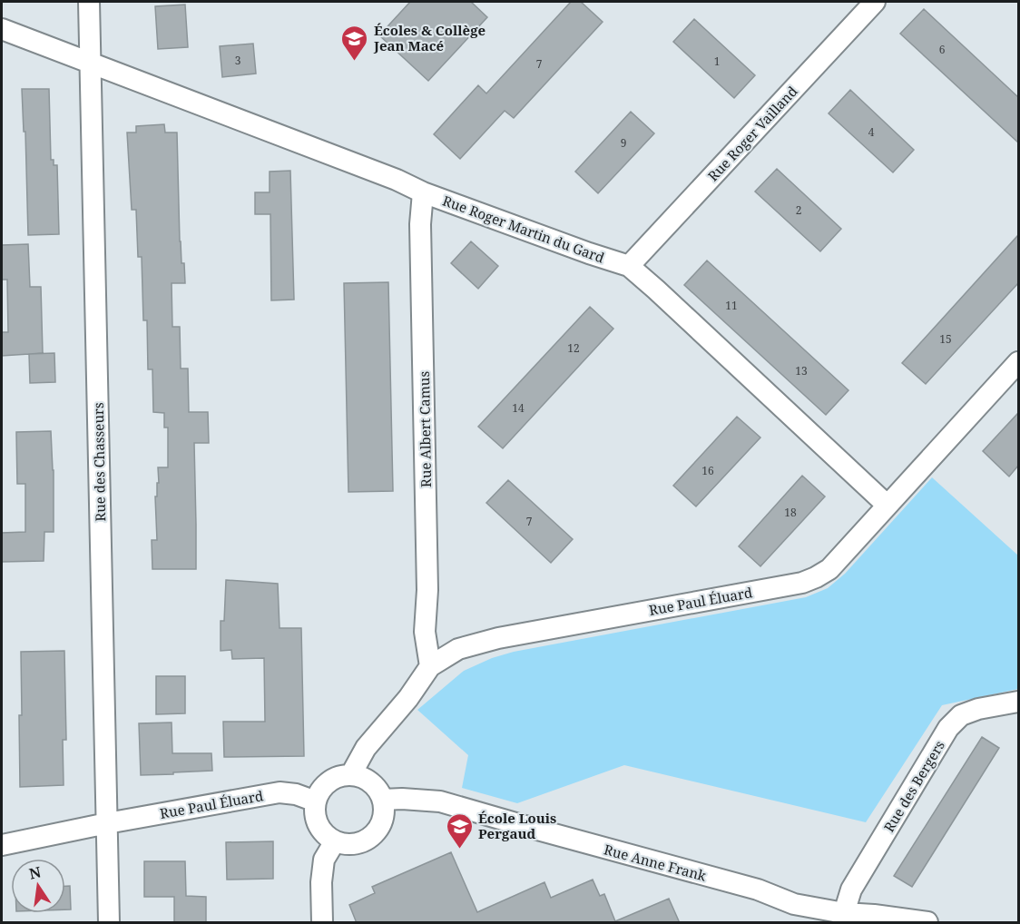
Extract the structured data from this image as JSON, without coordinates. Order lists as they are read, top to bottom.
{
  "streets": {
    "street": [
      "Rue Roger Vailland",
      "Rue Roger Martin du Gard",
      "Rue Albert Camus",
      "Rue des Chasseurs",
      "Rue Paul Éluard",
      "Rue des Bergers",
      "Rue Anne Frank"
    ]
  },
  "crossings": [
    ["Rue Roger Vailland", "Rue Roger Martin du Gard"],
    ["Rue Roger Martin du Gard", "Rue Albert Camus"],
    ["Rue Roger Martin du Gard", "Rue des Chasseurs"],
    ["Rue Roger Martin du Gard", "Rue Paul Éluard"],
    ["Rue Albert Camus", "Rue Paul Éluard"],
    ["Rue des Chasseurs", "Rue Paul Éluard"],
    ["Rue Paul Éluard", "Rue Anne Frank"],
    ["Rue des Bergers", "Rue Anne Frank"]
  ],
  "places": {
    "school or university": ["Écoles & Collège Jean Macé", "École Louis Pergaud"]
  },
  "house_numbers": [
    "6",
    "3",
    "1",
    "7",
    "4",
    "9",
    "2",
    "11",
    "15",
    "12",
    "13",
    "14",
    "16",
    "18",
    "7"
  ],
  "north": "top"
}
